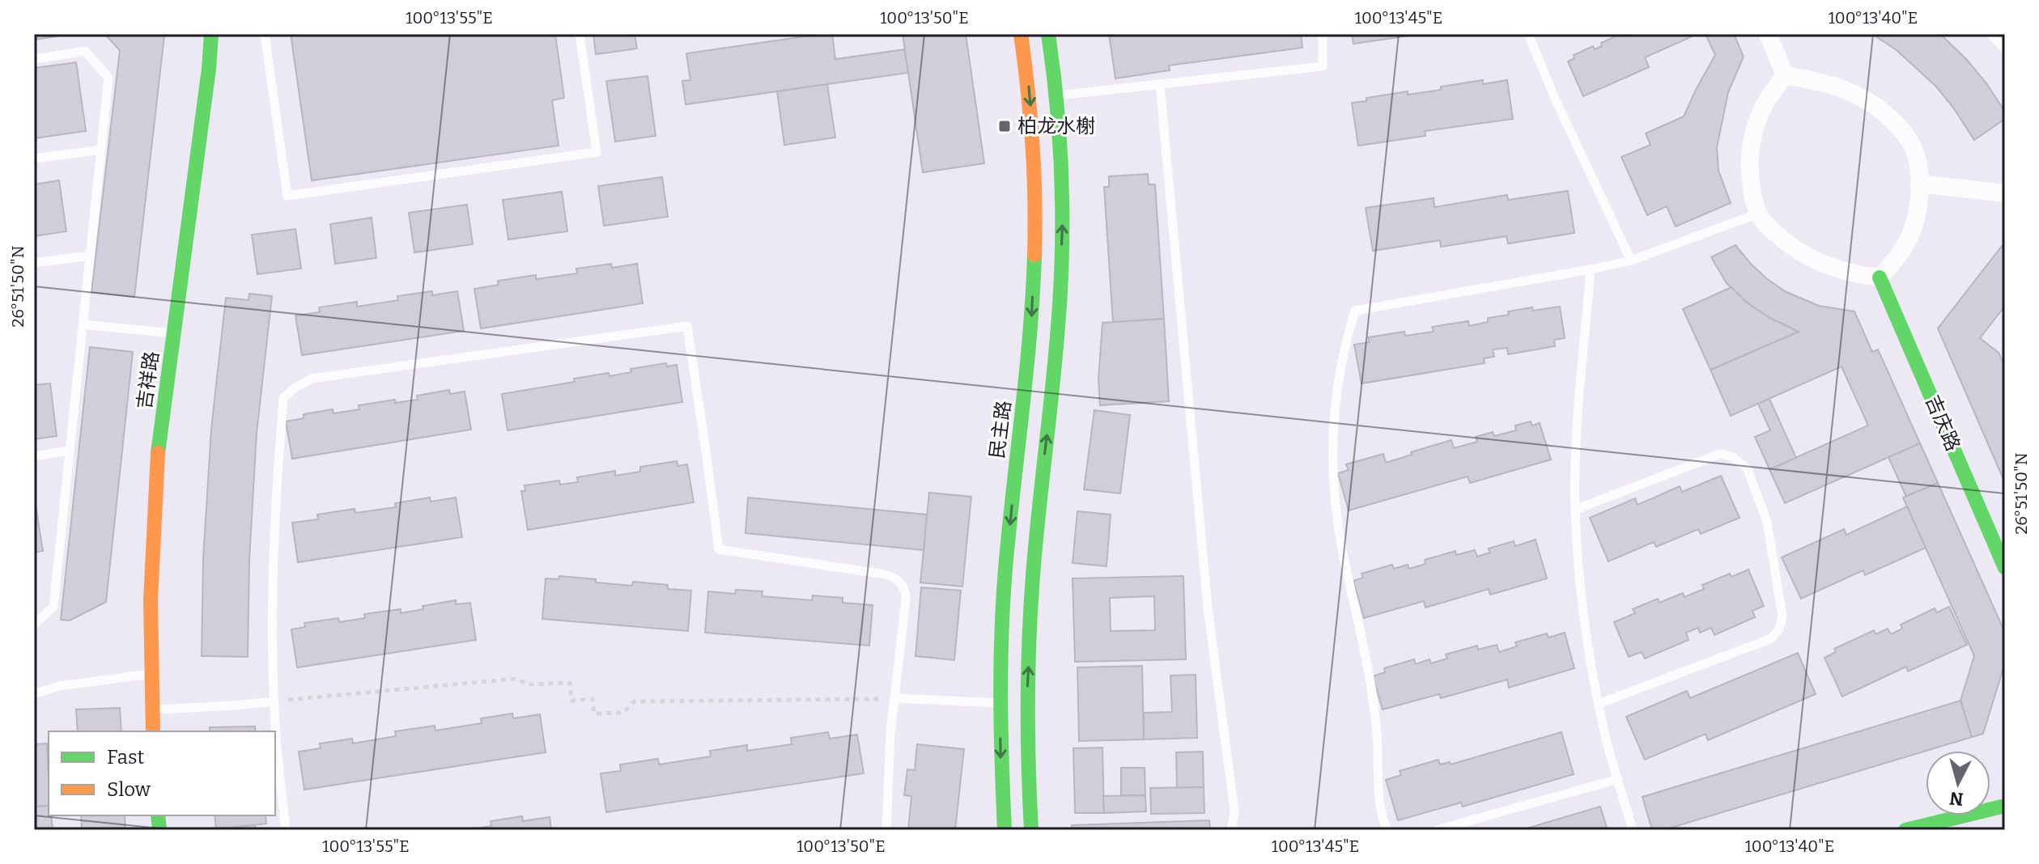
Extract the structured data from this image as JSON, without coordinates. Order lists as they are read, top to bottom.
{
  "streets": {
    "main road": ["吉祥路", "吉庆路", "民主路"]
  },
  "places": {
    "transit": ["柏龙水榭"]
  },
  "legend": ["Fast", "Slow"],
  "north": "bottom",
  "coordinates": [
    "100°13'55\"E",
    "100°13'50\"E",
    "100°13'45\"E",
    "100°13'40\"E",
    "26°51'50\"N"
  ]
}
